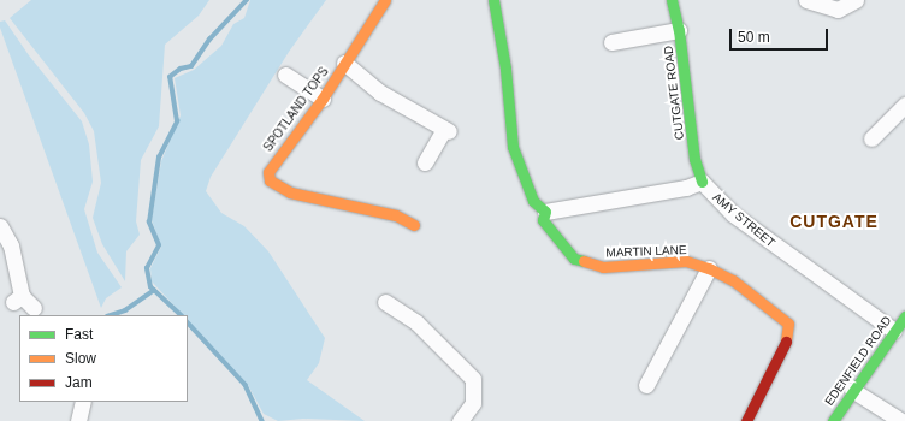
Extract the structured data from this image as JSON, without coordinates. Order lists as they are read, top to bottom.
{
  "streets": {
    "street": [
      "CUTGATE ROAD",
      "SPOTLAND TOPS",
      "AMY STREET",
      "MARTIN LANE",
      "EDENFIELD ROAD"
    ]
  },
  "crossings": [
    ["CUTGATE ROAD", "AMY STREET"],
    ["AMY STREET", "EDENFIELD ROAD"]
  ],
  "districts": ["CUTGATE"],
  "legend": ["Fast", "Slow", "Jam"],
  "scale_bar": "50 m"
}
